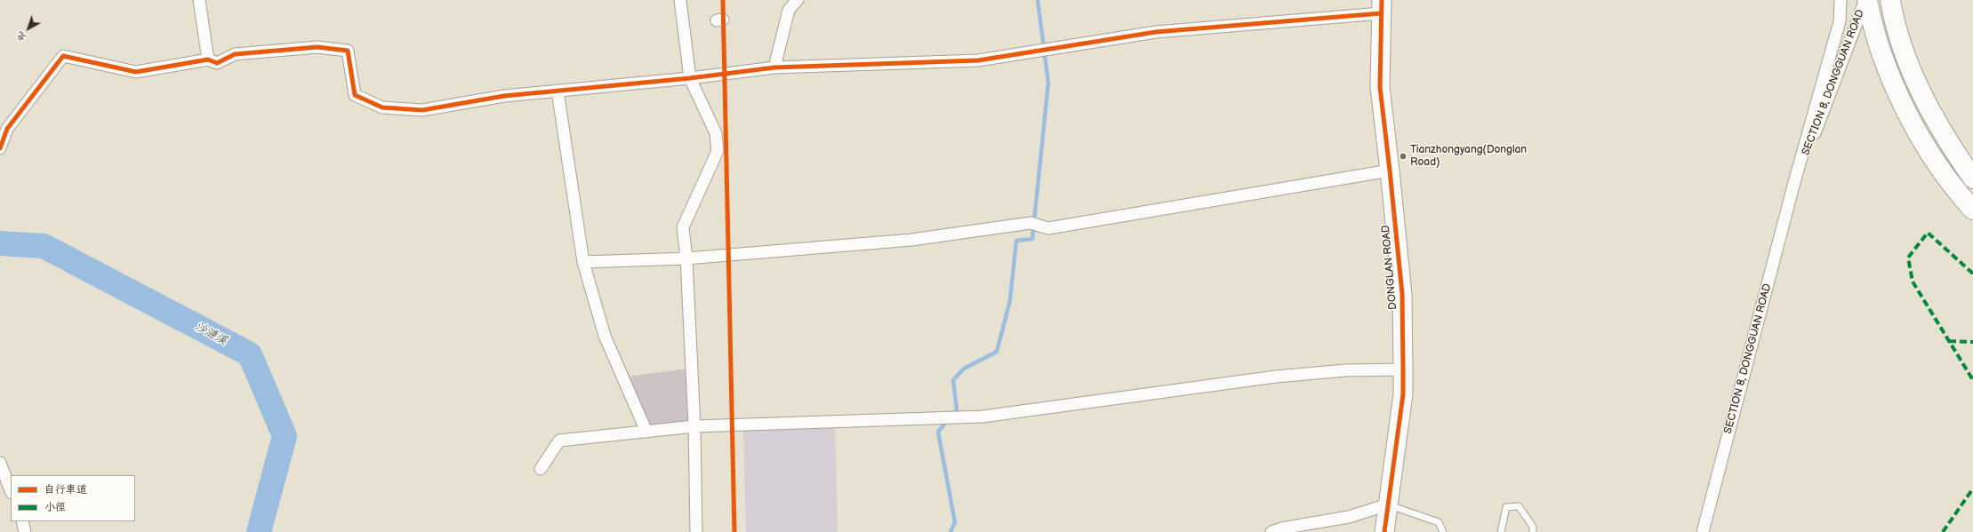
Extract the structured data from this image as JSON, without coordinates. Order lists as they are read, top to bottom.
{
  "streets": {
    "main road": ["DONGLAN ROAD"],
    "street": ["SECTION 8, DONGGUAN ROAD"]
  },
  "water": ["沙漣溪"],
  "places": ["Tianzhongyang(Donglan Road)"],
  "legend": ["自行車道", "小徑"],
  "north": "bottom left"
}
